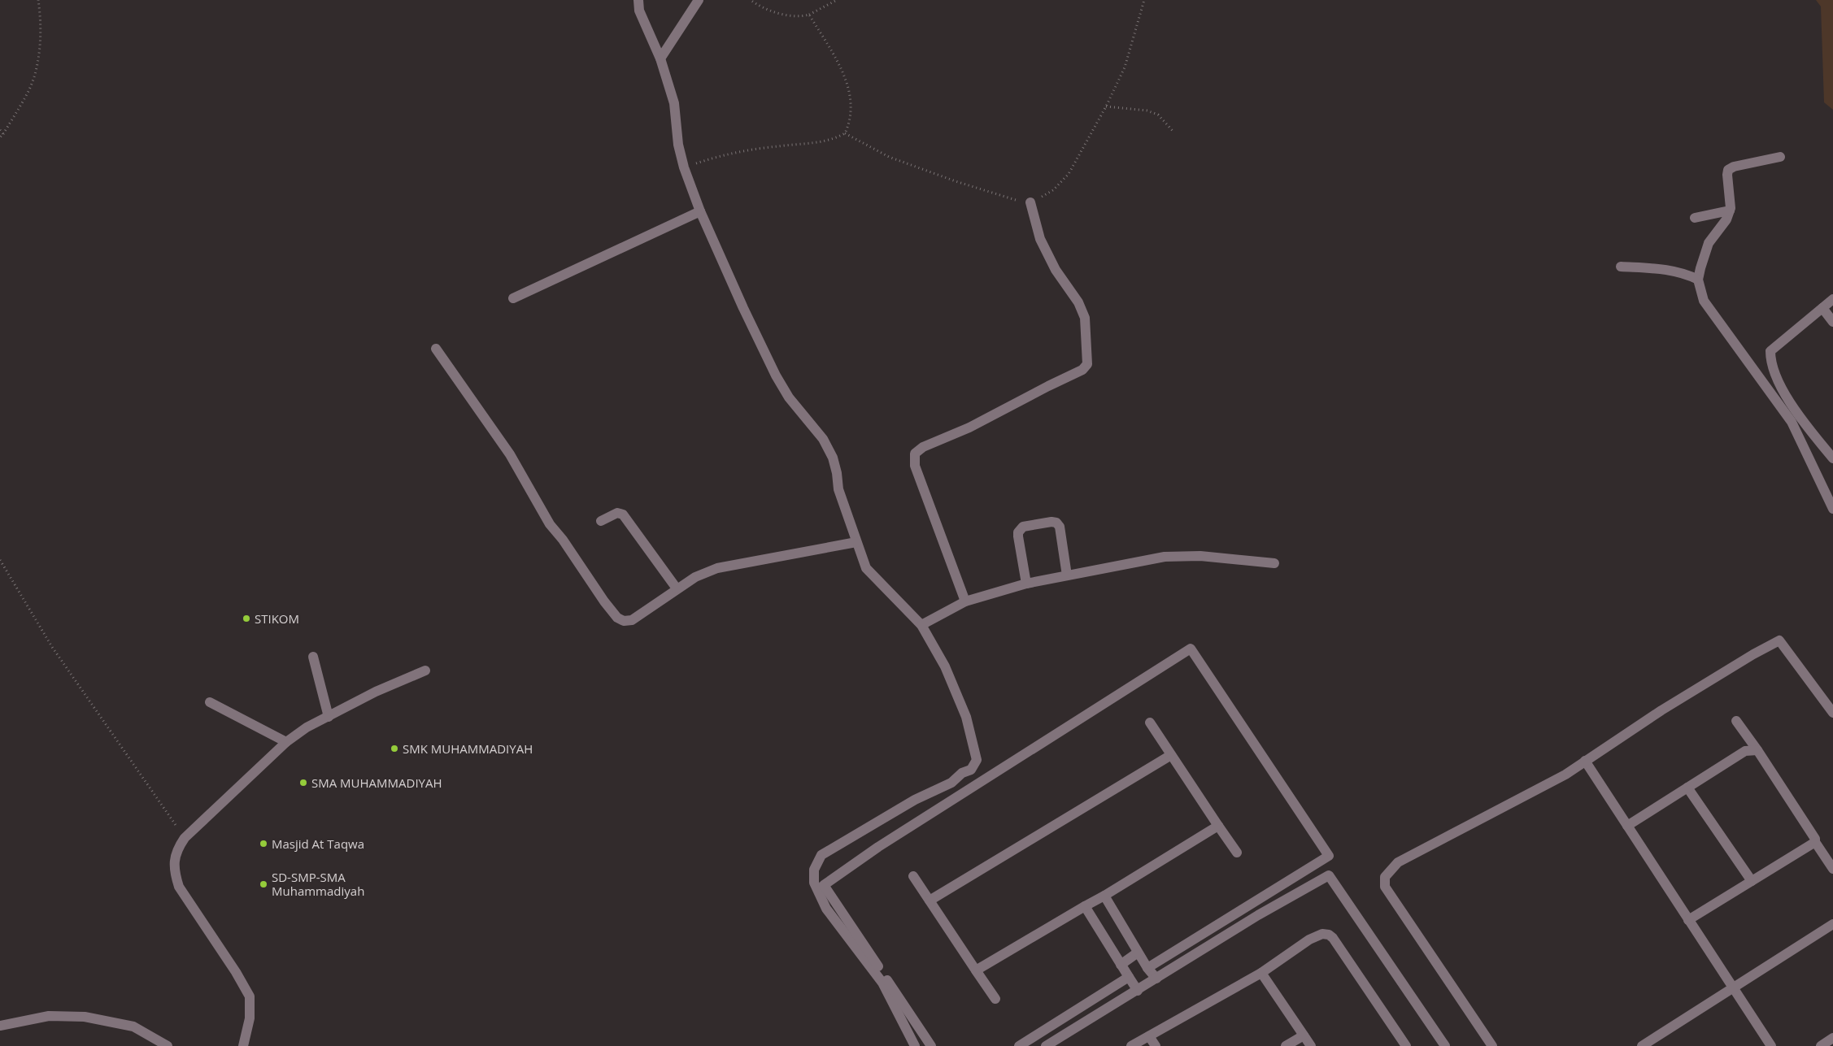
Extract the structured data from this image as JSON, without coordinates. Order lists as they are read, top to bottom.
{
  "places": [
    "STIKOM",
    "SMK MUHAMMADIYAH",
    "SMA MUHAMMADIYAH",
    "Masjid At Taqwa",
    "SD-SMP-SMA Muhammadiyah"
  ]
}
